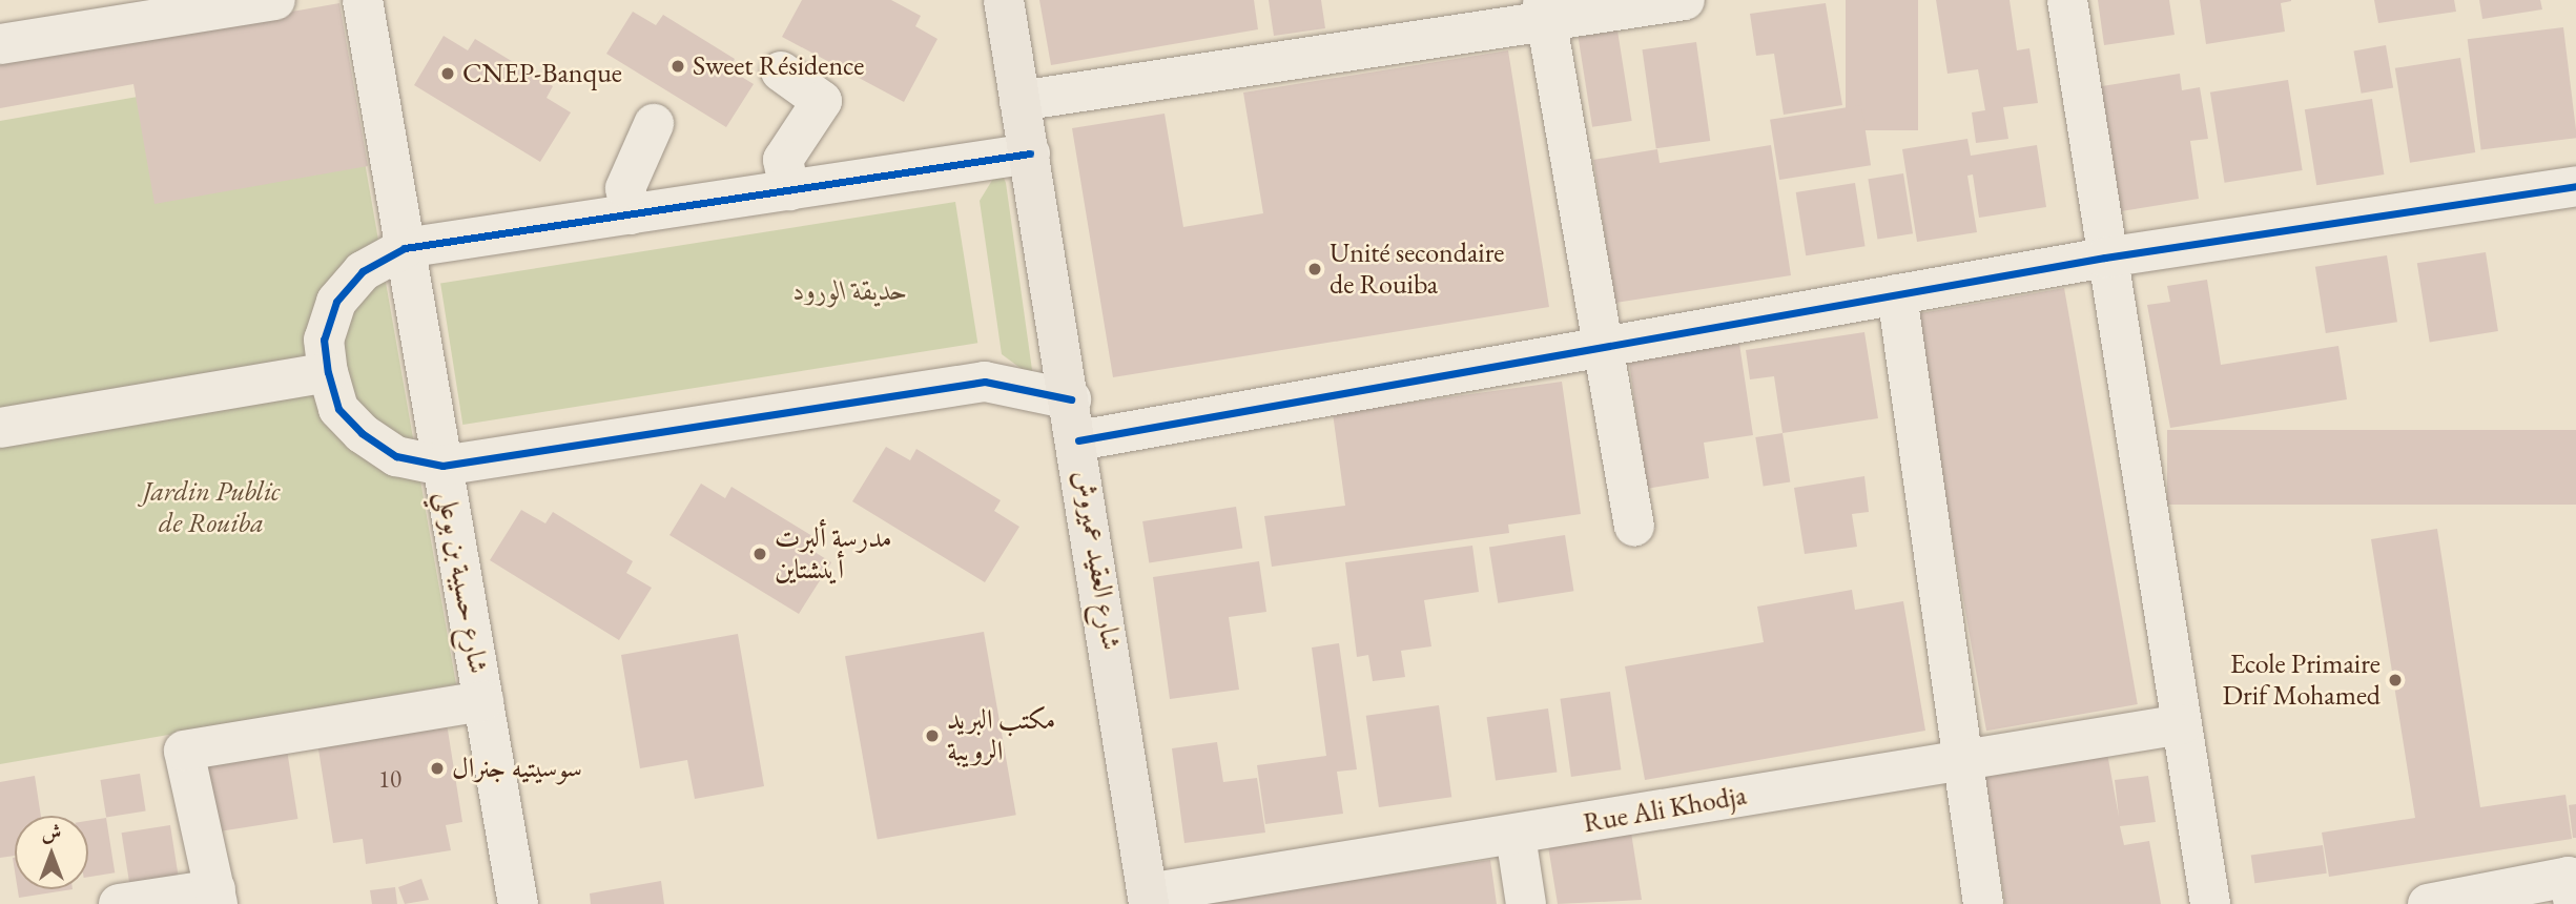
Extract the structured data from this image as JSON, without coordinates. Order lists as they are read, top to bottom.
{
  "streets": {
    "main road": ["شارع العقيد عميروش"],
    "street": ["شارع حسيبة بن بوعلي", "Rue Ali Khodja"]
  },
  "crossings": [
    ["شارع العقيد عميروش", "Rue Ali Khodja"]
  ],
  "parks": ["حديقة الورود", "Jardin Public de Rouiba"],
  "places": [
    "Sweet Résidence",
    "CNEP-Banque",
    "Unité secondaire de Rouiba",
    "مدرسة ألبرت أينشتاين",
    "Ecole Primaire Drif Mohamed",
    "مكتب البريد الرويبة",
    "سوسيتيه جنرال"
  ],
  "house_numbers": ["10"],
  "north": "top"
}
